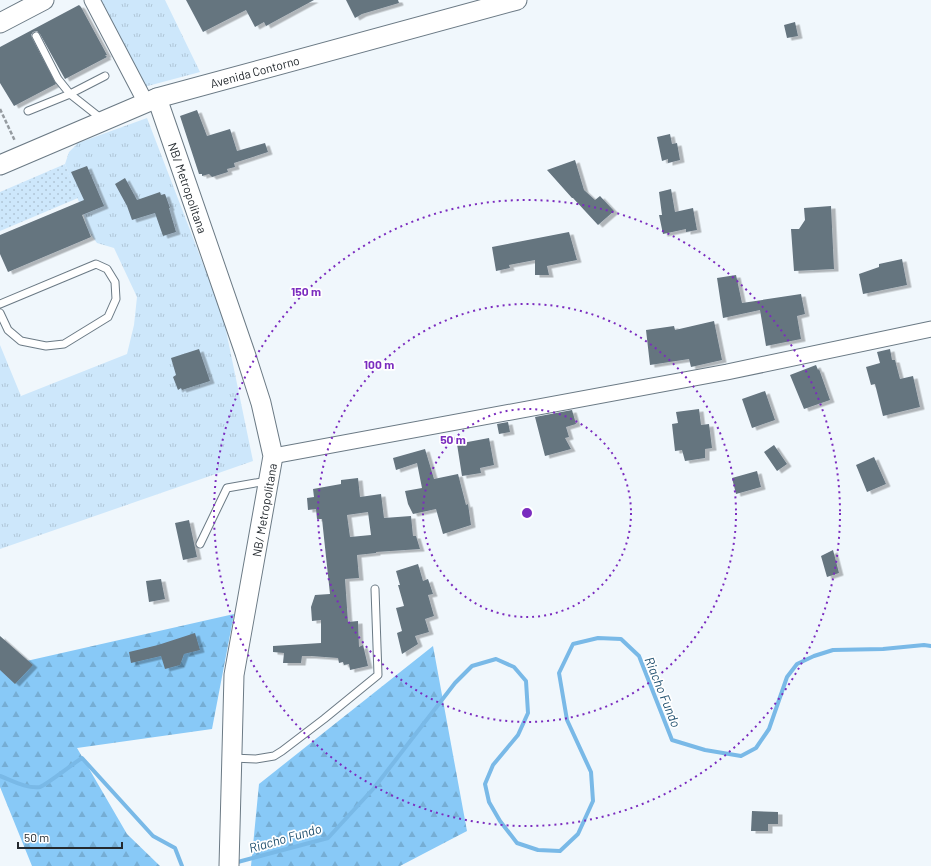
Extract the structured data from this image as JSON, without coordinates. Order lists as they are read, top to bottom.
{
  "streets": {
    "street": ["Avenida Contorno", "NB/ Metropolitana"]
  },
  "crossings": [
    ["Avenida Contorno", "NB/ Metropolitana"]
  ],
  "water": ["Riacho Fundo"],
  "scale_bar": "50 m",
  "rings": ["150 m", "100 m", "50 m"]
}
